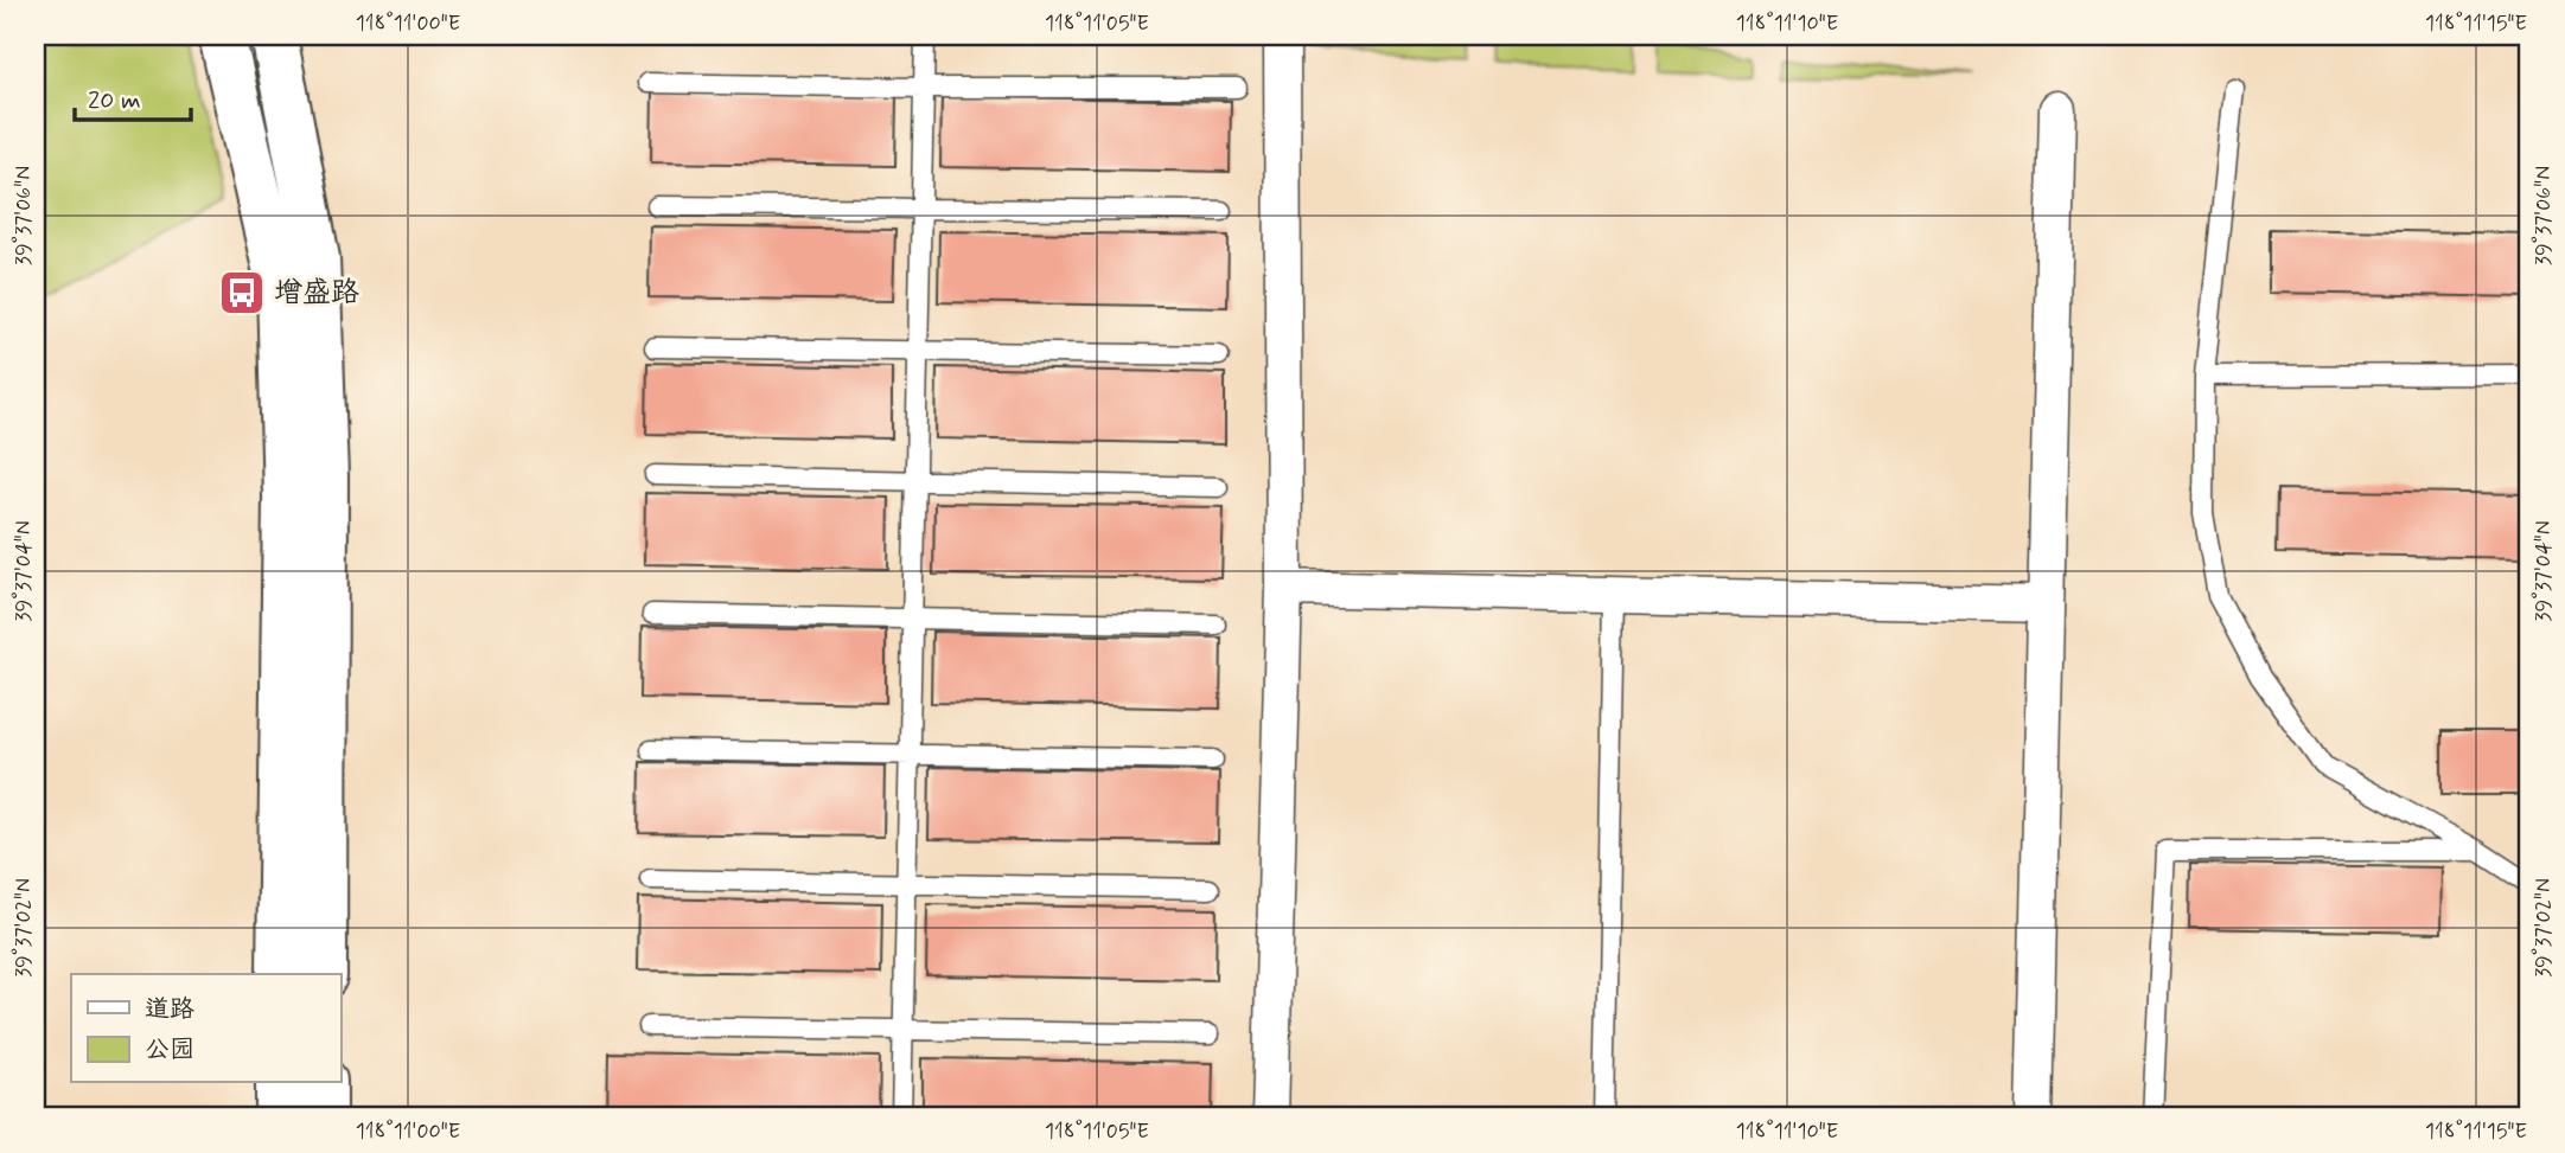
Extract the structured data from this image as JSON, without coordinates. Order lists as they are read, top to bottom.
{
  "places": {
    "bus stop": ["增盛路"]
  },
  "legend": ["道路", "公园"],
  "scale_bar": "20 m",
  "coordinates": [
    "118°11'00\"E",
    "118°11'05\"E",
    "118°11'10\"E",
    "118°11'15\"E",
    "39°37'06\"N",
    "39°37'04\"N",
    "39°37'02\"N"
  ]
}
